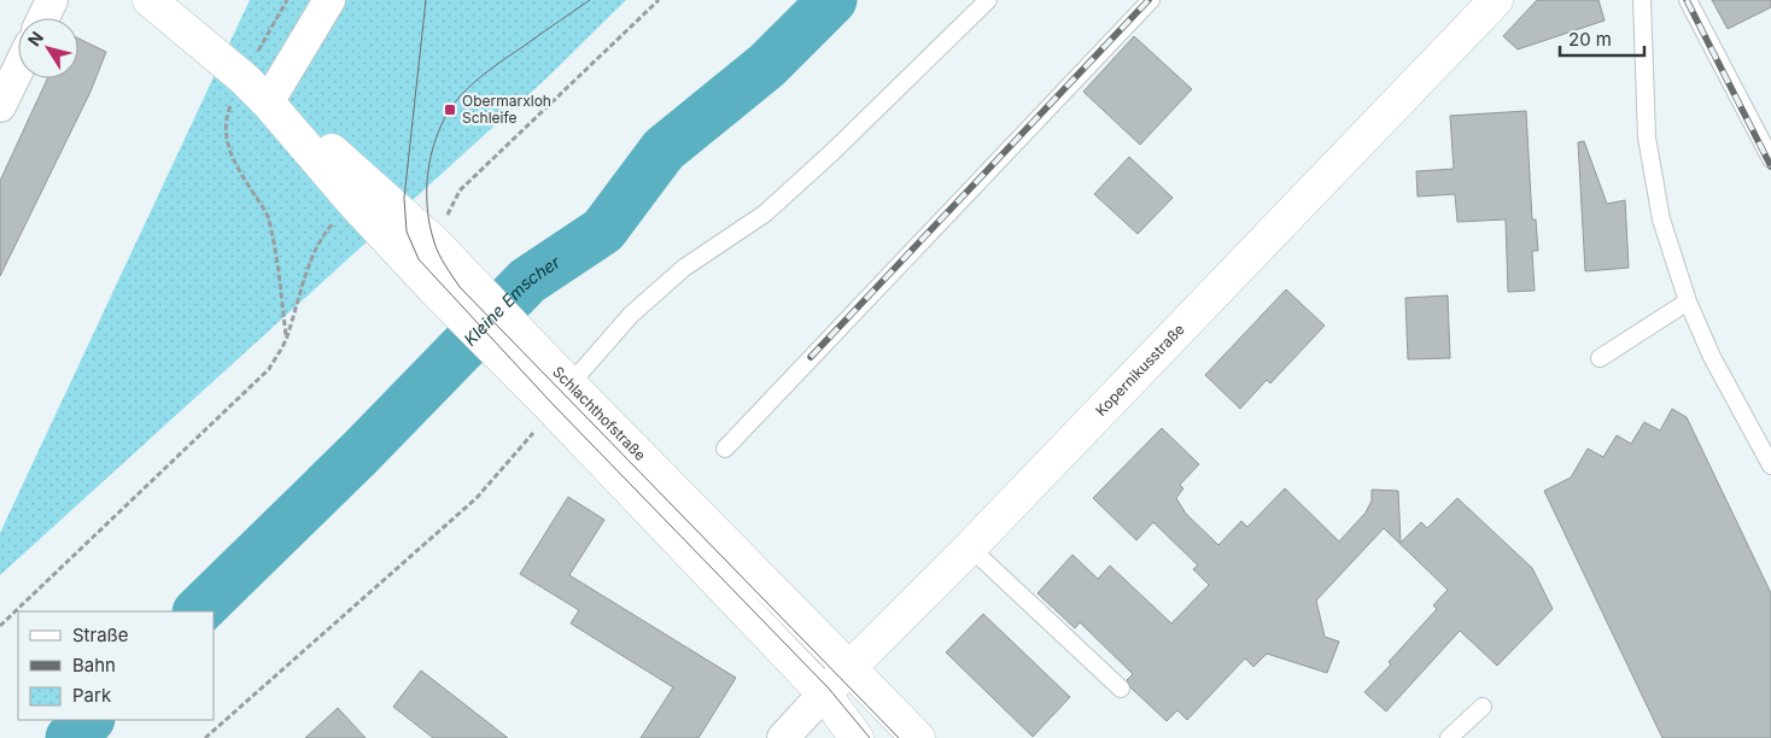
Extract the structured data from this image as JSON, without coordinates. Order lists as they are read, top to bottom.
{
  "streets": {
    "street": ["Kopernikusstraße", "Schlachthofstraße"]
  },
  "crossings": [
    ["Kopernikusstraße", "Schlachthofstraße"]
  ],
  "water": ["Kleine Emscher"],
  "places": {
    "transit": ["Obermarxloh Schleife"]
  },
  "legend": ["Straße", "Bahn", "Park"],
  "scale_bar": "20 m",
  "north": "top left"
}
